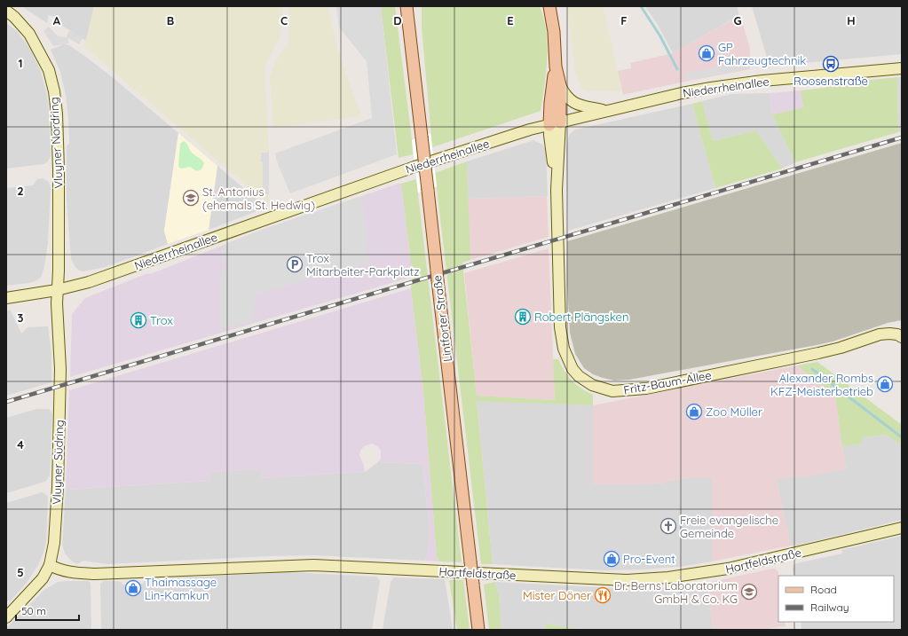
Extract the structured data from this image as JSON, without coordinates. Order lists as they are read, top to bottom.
{
  "streets": {
    "main road": ["Lintforter Straße"],
    "street": [
      "Niederrheinallee",
      "Vluyner Nordring",
      "Fritz-Baum-Allee",
      "Vluyner Südring",
      "Hartfeldstraße"
    ]
  },
  "crossings": [
    ["Niederrheinallee", "Vluyner Nordring"],
    ["Niederrheinallee", "Fritz-Baum-Allee"],
    ["Niederrheinallee", "Vluyner Südring"],
    ["Vluyner Nordring", "Vluyner Südring"],
    ["Vluyner Südring", "Hartfeldstraße"]
  ],
  "places": {
    "shop": [
      "GP Fahrzeugtechnik",
      "Alexander Rombs KFZ-Meisterbetrieb",
      "Zoo Müller",
      "Pro-Event",
      "Thaimassage Lin-Kamkun"
    ],
    "bus stop": ["Roosenstraße"],
    "school or university": ["St. Antonius (ehemals St. Hedwig)", "Dr. Berns Laboratorium GmbH & Co. KG"],
    "parking": ["Trox Mitarbeiter-Parkplatz"],
    "building": ["Robert Plängsken", "Trox"],
    "church": ["Freie evangelische Gemeinde"],
    "restaurant": ["Mister Döner"]
  },
  "legend": ["Road", "Railway"],
  "scale_bar": "50 m",
  "grid": {
    "columns": [
      "A",
      "B",
      "C",
      "D",
      "E",
      "F",
      "G",
      "H"
    ],
    "rows": [
      "1",
      "2",
      "3",
      "4",
      "5"
    ]
  }
}
